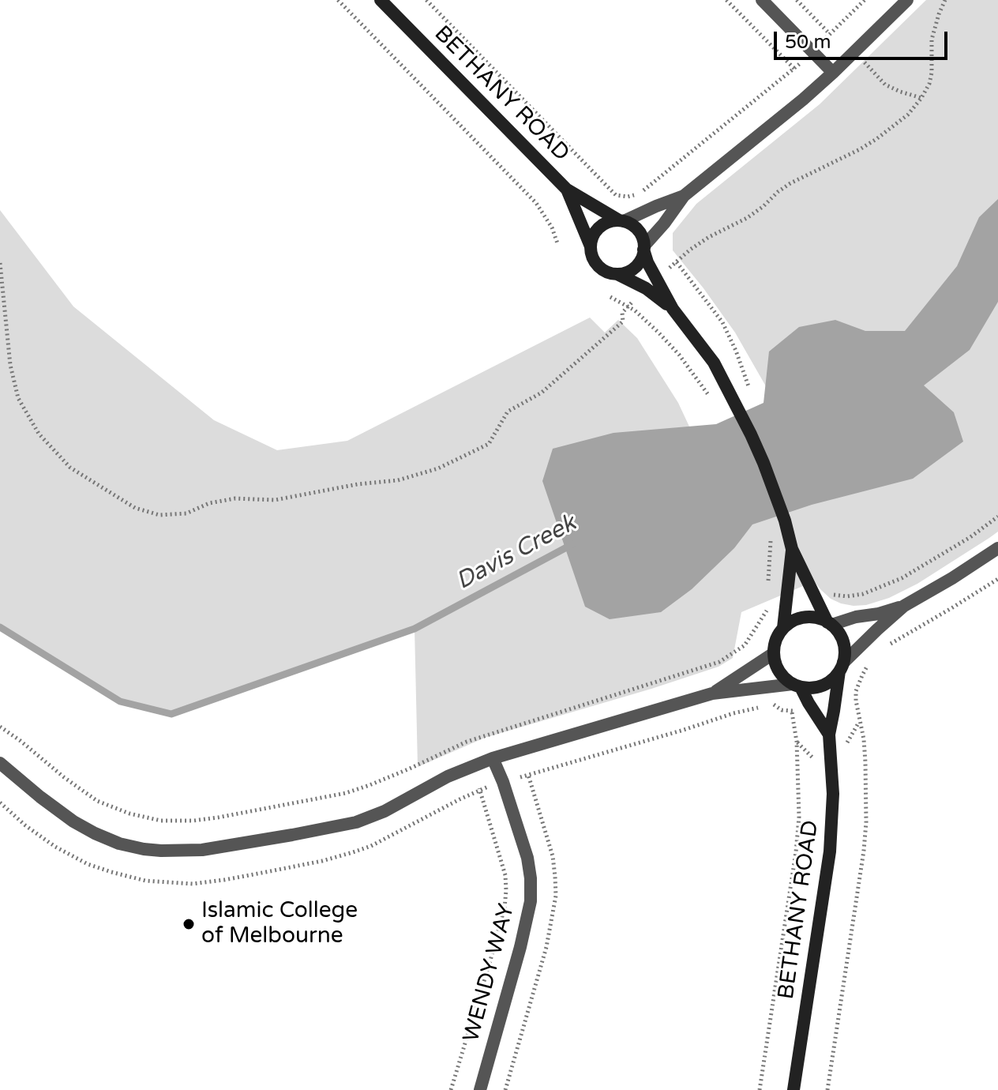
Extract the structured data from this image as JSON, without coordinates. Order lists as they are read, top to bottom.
{
  "streets": {
    "street": ["BETHANY ROAD", "WENDY WAY"]
  },
  "water": ["Davis Creek"],
  "places": ["Islamic College of Melbourne"],
  "scale_bar": "50 m"
}
